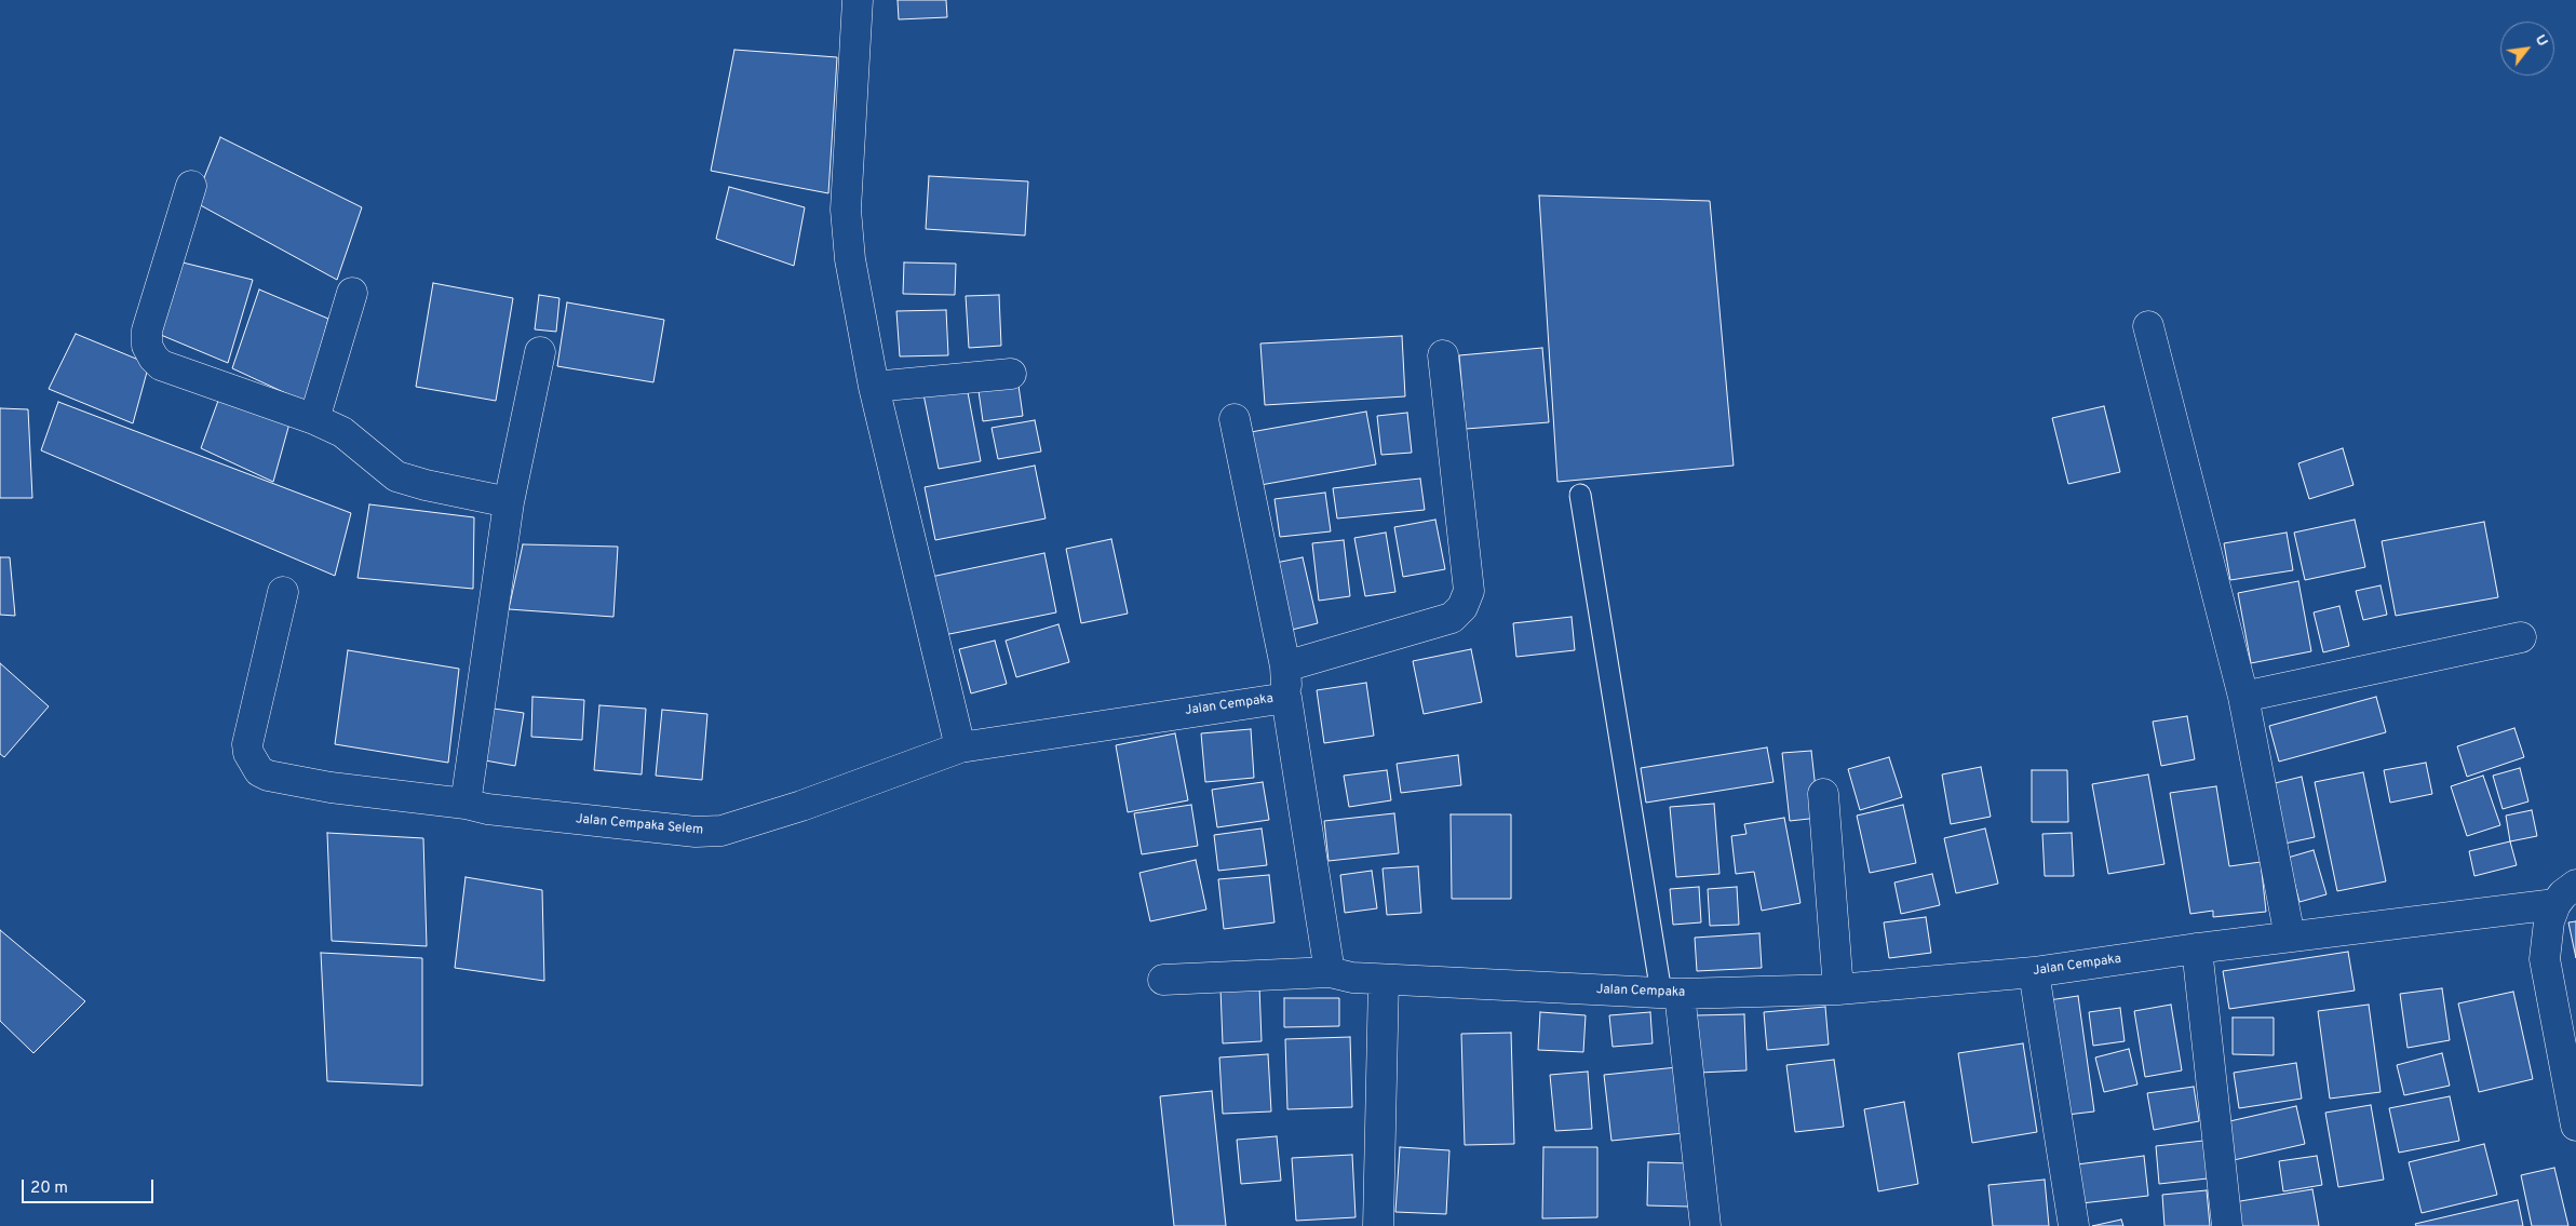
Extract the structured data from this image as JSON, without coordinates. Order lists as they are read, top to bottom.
{
  "streets": {
    "street": ["Jalan Cempaka", "Jalan Cempaka Selem"]
  },
  "crossings": [
    ["Jalan Cempaka", "Jalan Cempaka Selem"]
  ],
  "scale_bar": "20 m",
  "north": "top right"
}
